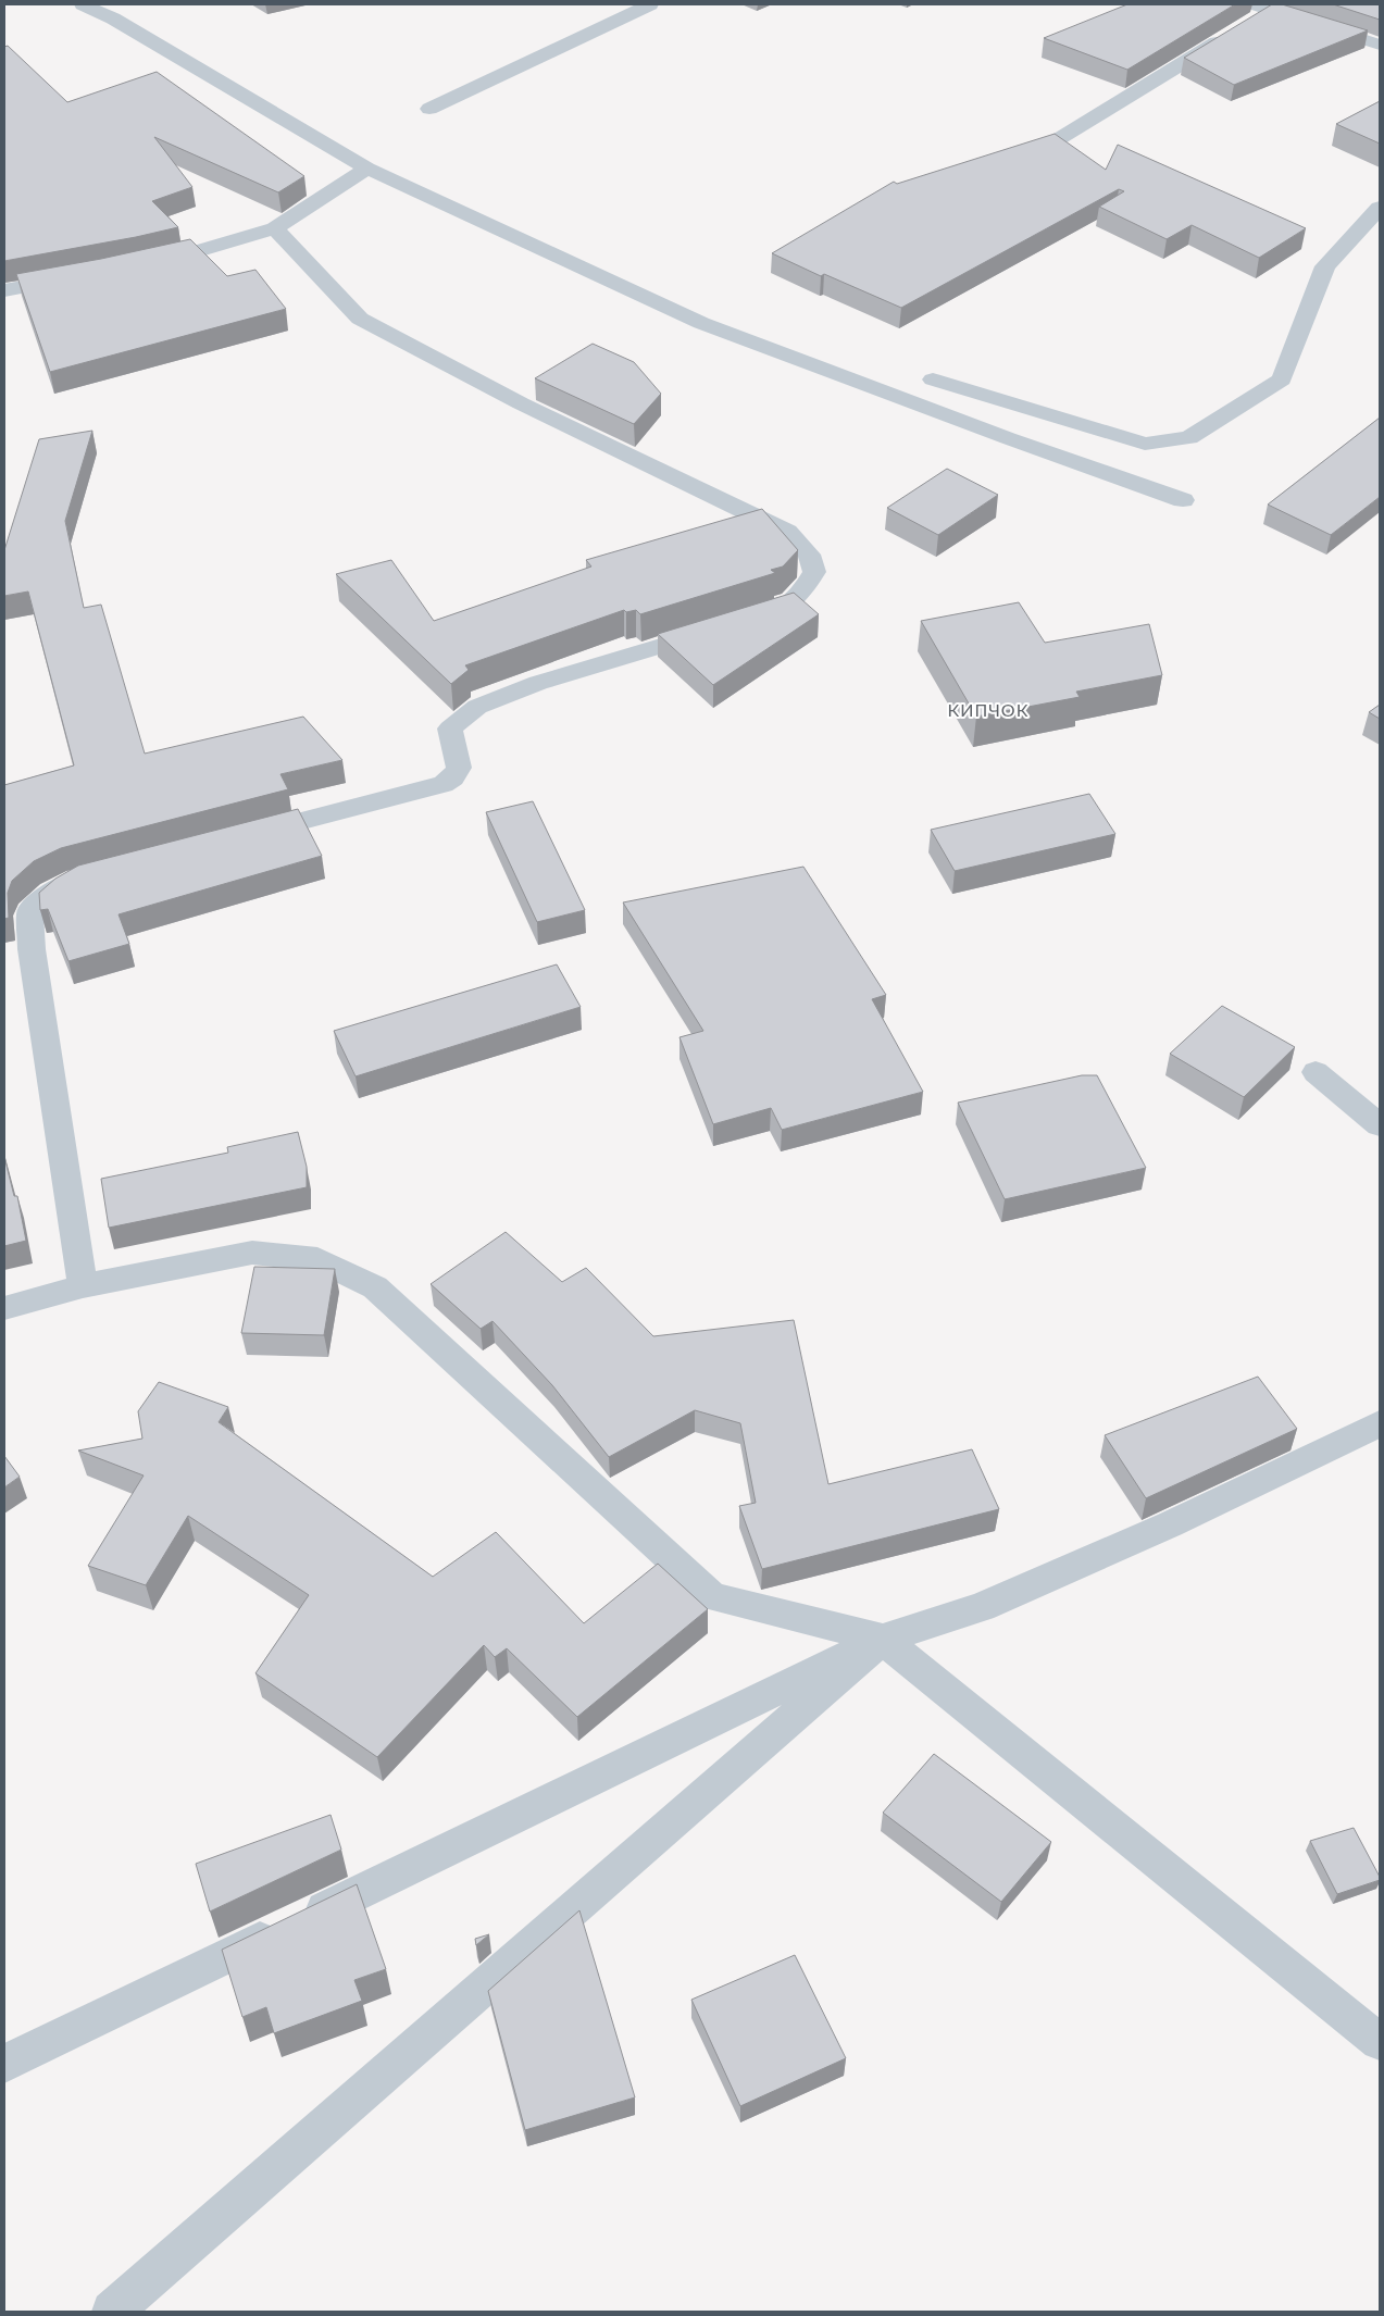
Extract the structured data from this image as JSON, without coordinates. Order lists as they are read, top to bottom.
{
  "districts": ["КИПЧОК"]
}
